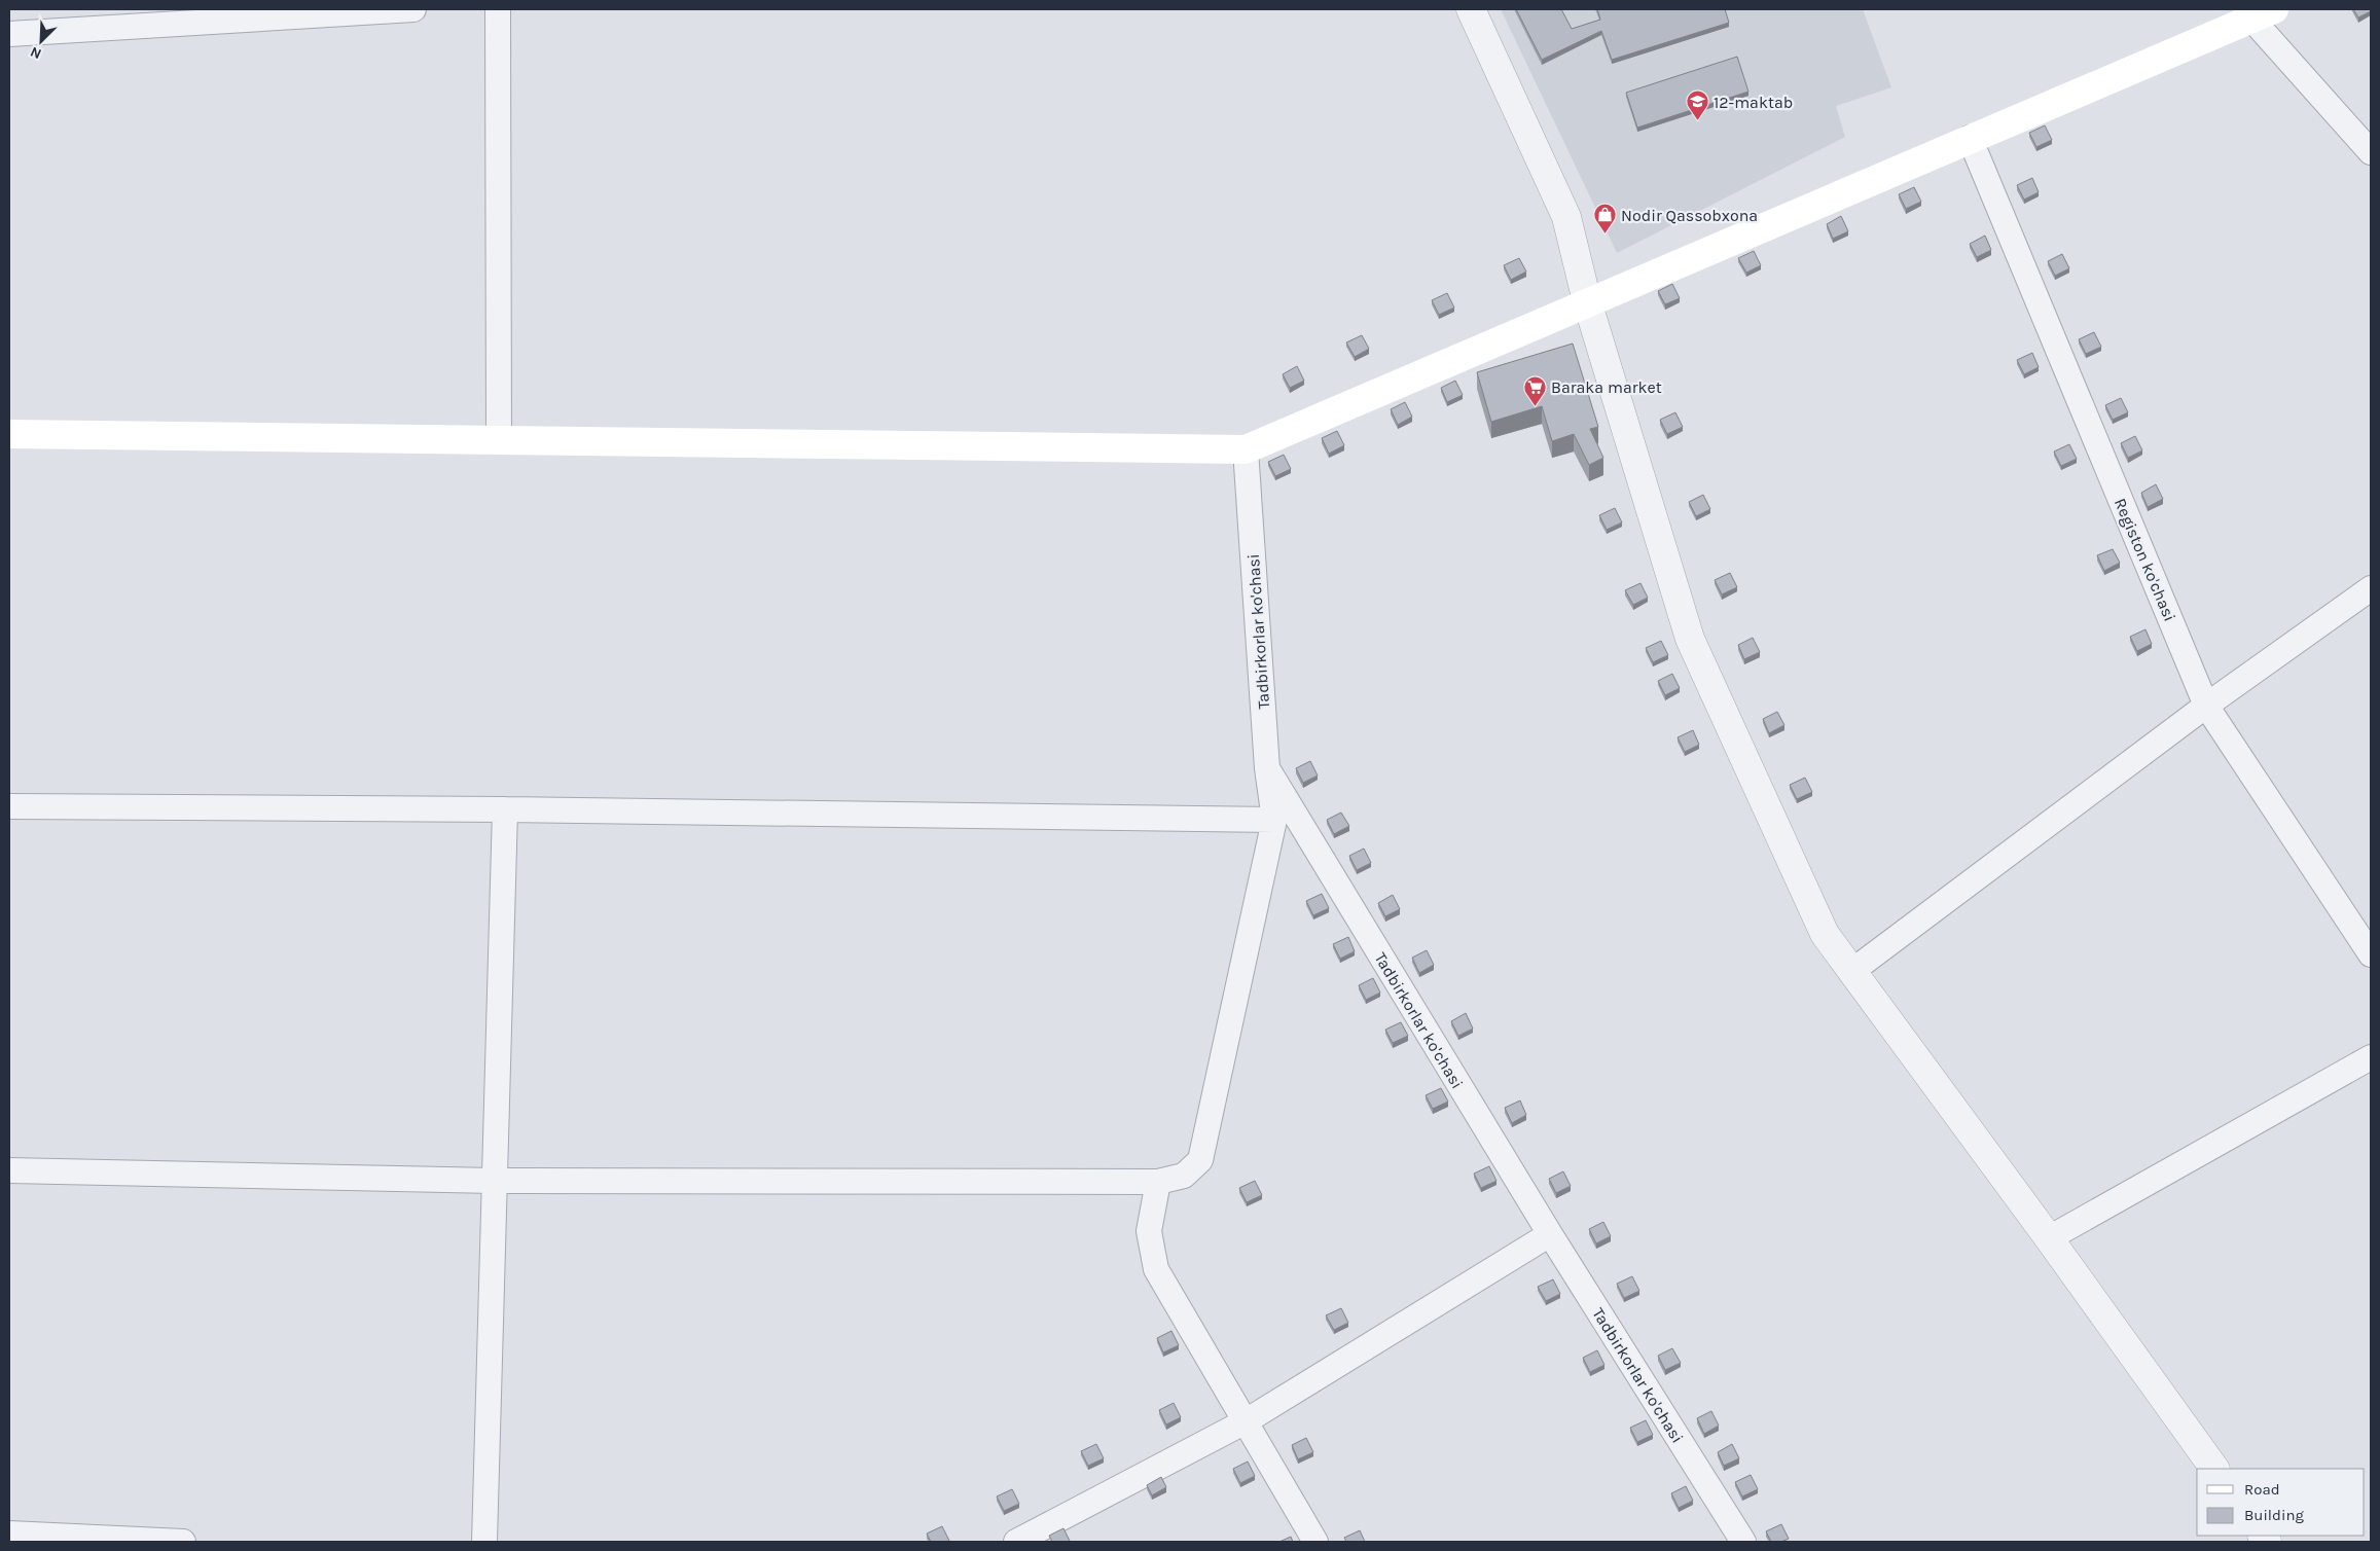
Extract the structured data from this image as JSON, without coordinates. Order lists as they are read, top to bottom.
{
  "streets": {
    "street": ["Registon ko'chasi", "Tadbirkorlar ko'chasi"]
  },
  "places": {
    "school or university": ["12-maktab"],
    "shop": ["Nodir Qassobxona"],
    "supermarket": ["Baraka market"]
  },
  "legend": ["Road", "Building"],
  "north": "bottom left"
}
